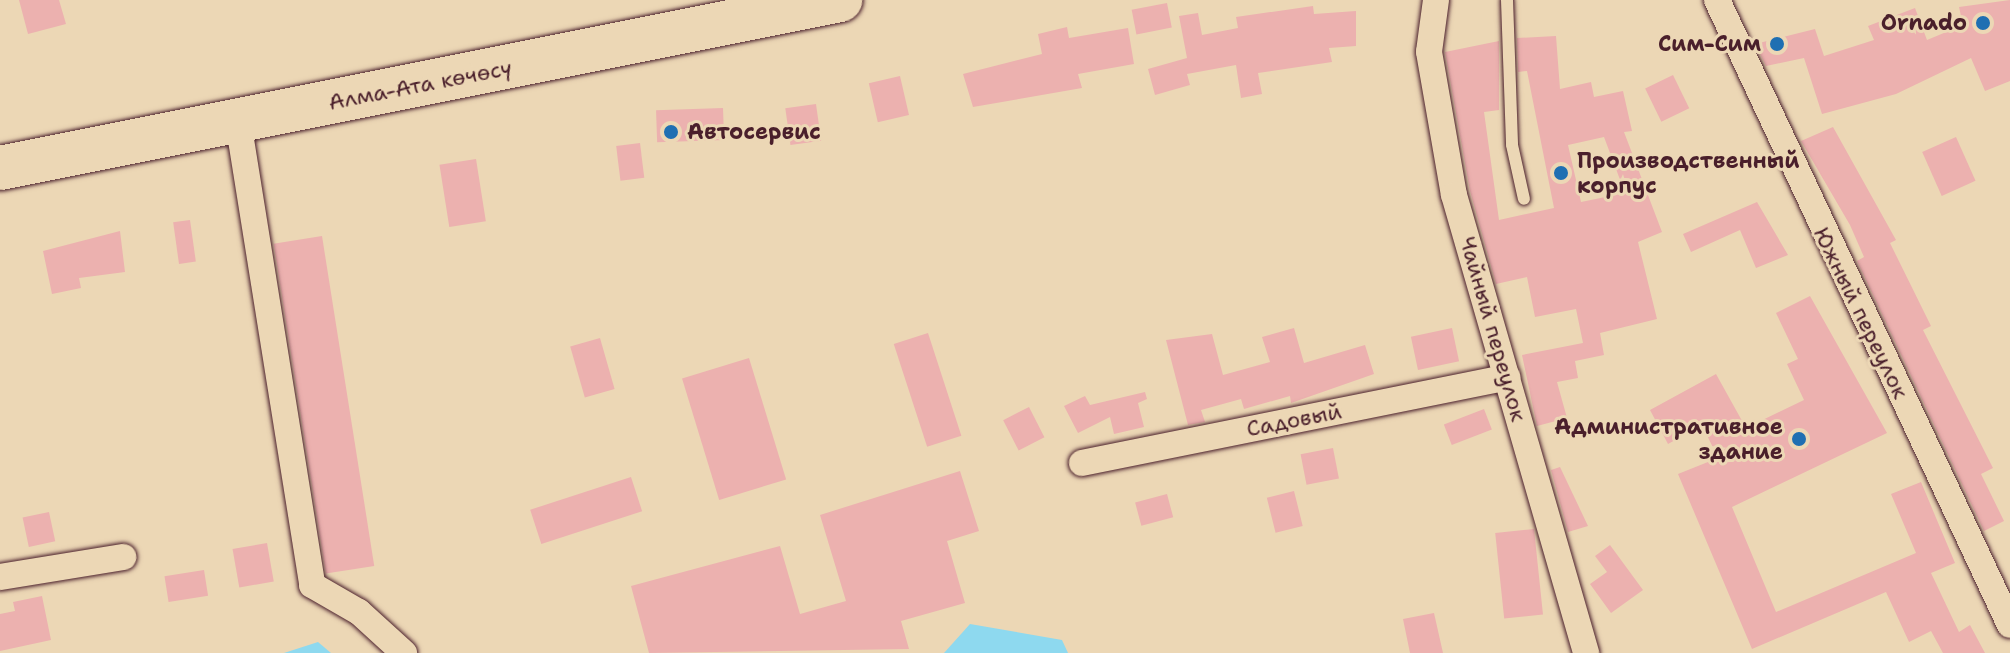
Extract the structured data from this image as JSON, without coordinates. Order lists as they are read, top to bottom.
{
  "streets": {
    "highway": ["Алма-Ата көчөсү"],
    "street": ["Южный переулок", "Чайный переулок", "Садовый"]
  },
  "crossings": [
    ["Чайный переулок", "Садовый"]
  ],
  "places": [
    "Ornado",
    "Сим-Сим",
    "Автосервис",
    "Производственный корпус",
    "Административное здание"
  ]
}
